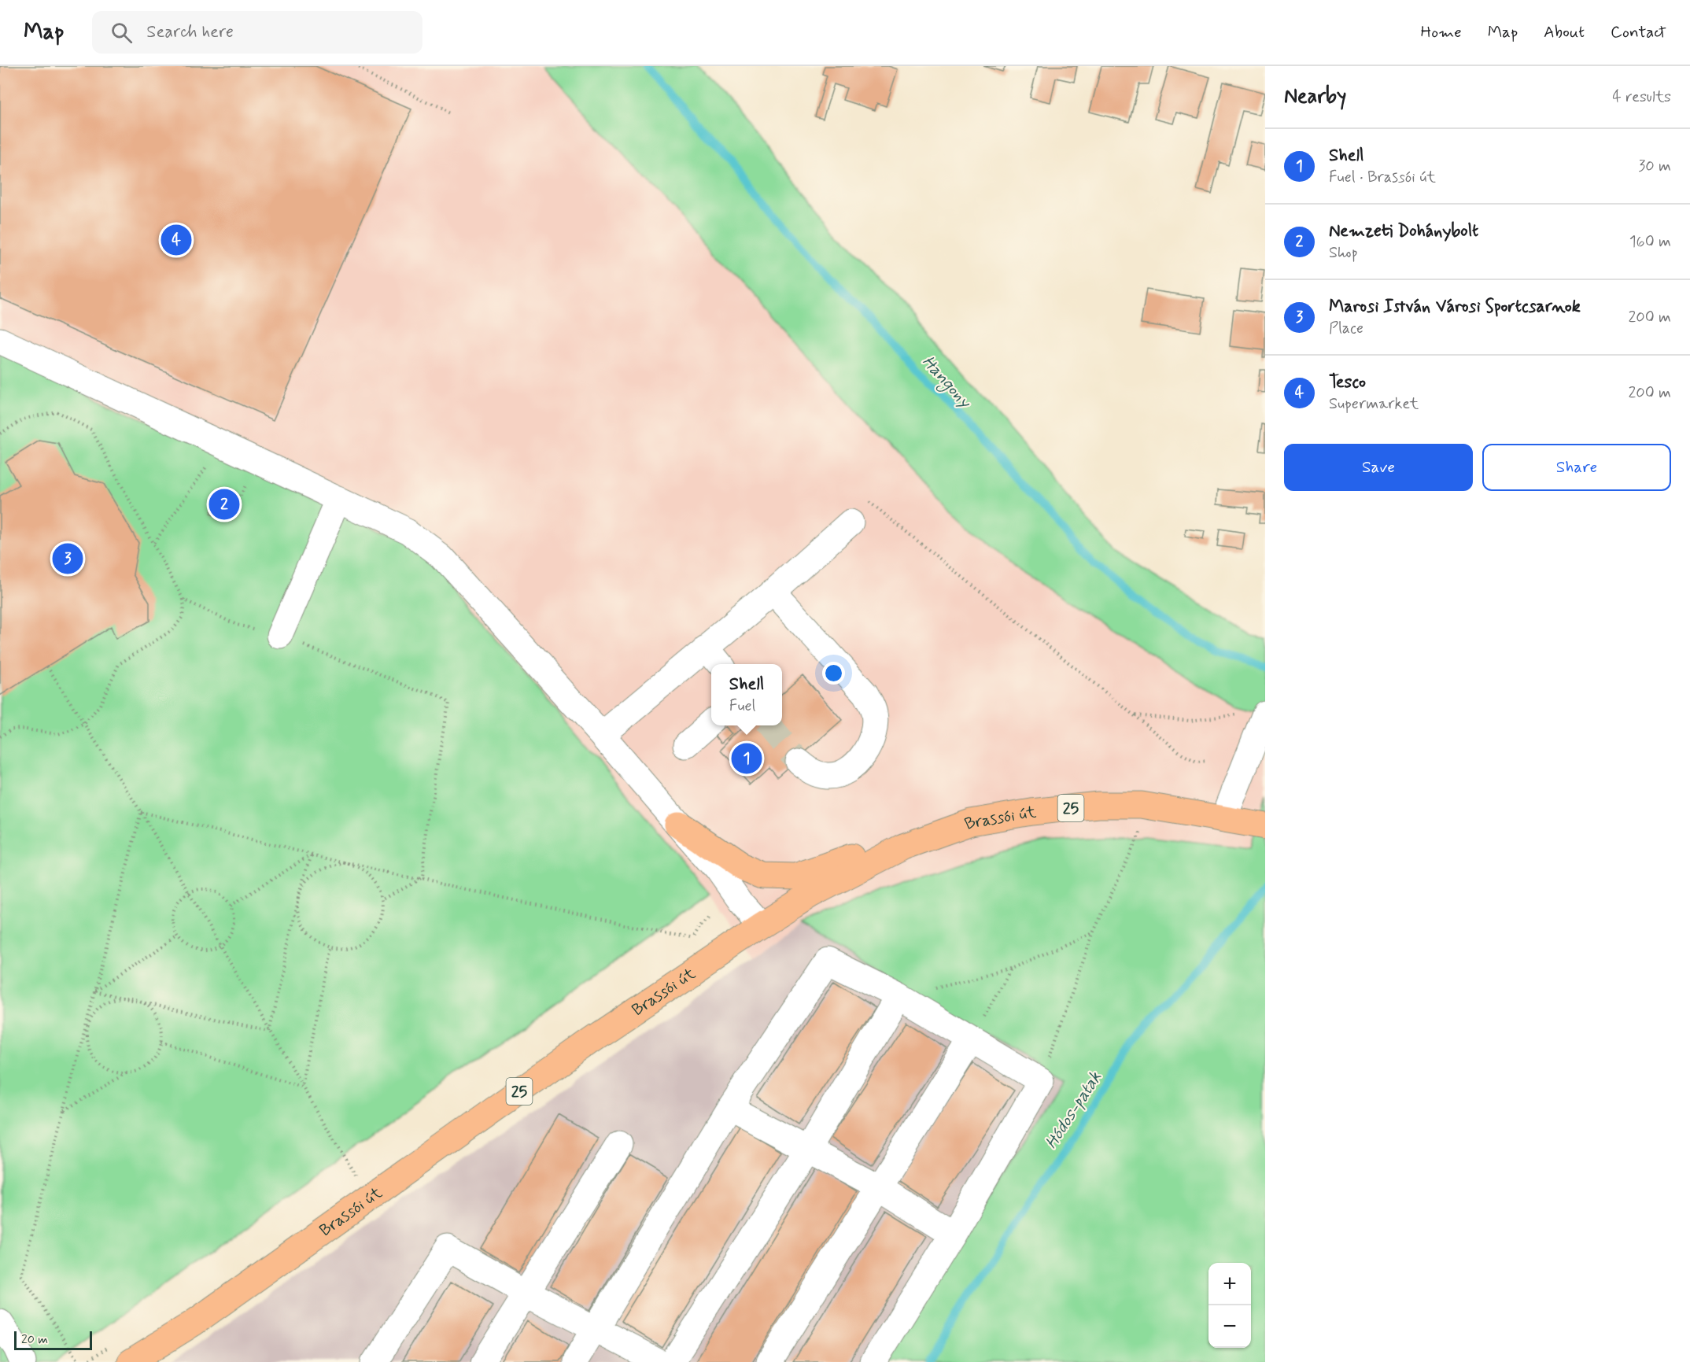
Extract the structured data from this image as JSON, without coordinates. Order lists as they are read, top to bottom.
{
  "streets": {
    "main road": ["25", "Brassói út"]
  },
  "water": ["Hangony", "Hódos-patak"],
  "scale_bar": "20 m",
  "page": {
    "header": "Map",
    "search": "Search here",
    "nav": [
      "Home",
      "Map",
      "About",
      "Contact"
    ],
    "heading": ["Nearby", "4 results"],
    "list": [
      {
        "mark": "1",
        "name": "Shell",
        "note": "Fuel · Brassói út",
        "value": "30 m"
      },
      {
        "mark": "2",
        "name": "Nemzeti Dohánybolt",
        "note": "Shop",
        "value": "160 m"
      },
      {
        "mark": "3",
        "name": "Marosi István Városi Sportcsarnok",
        "note": "Place",
        "value": "200 m"
      },
      {
        "mark": "4",
        "name": "Tesco",
        "note": "Supermarket",
        "value": "200 m"
      }
    ],
    "pins": [
      "4",
      "2",
      "3",
      "1"
    ],
    "buttons": ["Save", "Share"],
    "popup": ["Shell", "Fuel"],
    "map_buttons": ["+", "−"],
    "scale": "20 m"
  }
}
